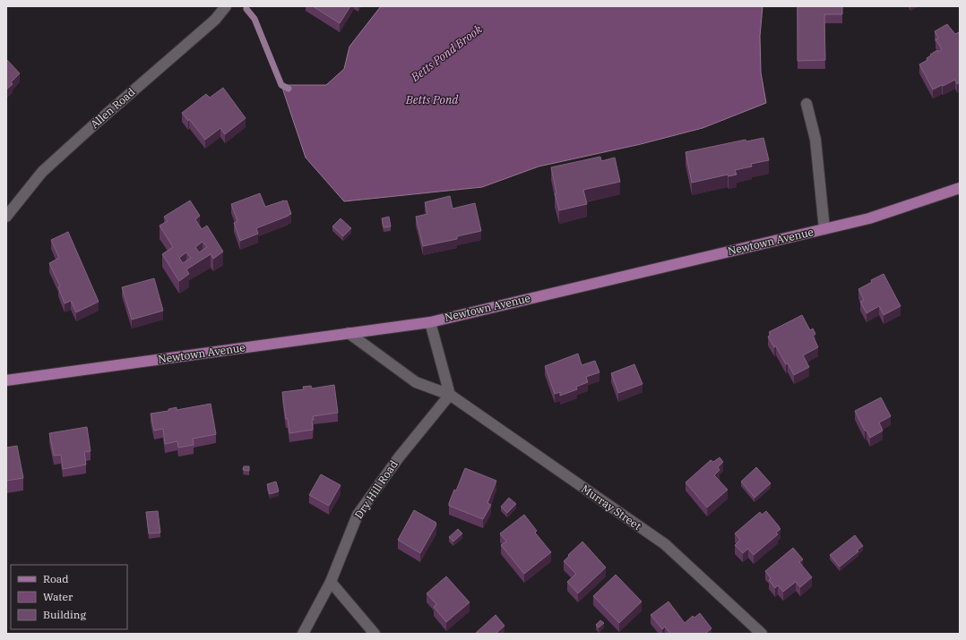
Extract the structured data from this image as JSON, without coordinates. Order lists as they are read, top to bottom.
{
  "streets": {
    "main road": ["Newtown Avenue"],
    "street": ["Allen Road", "Dry Hill Road", "Murray Street"]
  },
  "crossings": [
    ["Newtown Avenue", "Murray Street"],
    ["Dry Hill Road", "Murray Street"]
  ],
  "water": ["Betts Pond Brook", "Betts Pond"],
  "legend": ["Road", "Water", "Building"]
}
